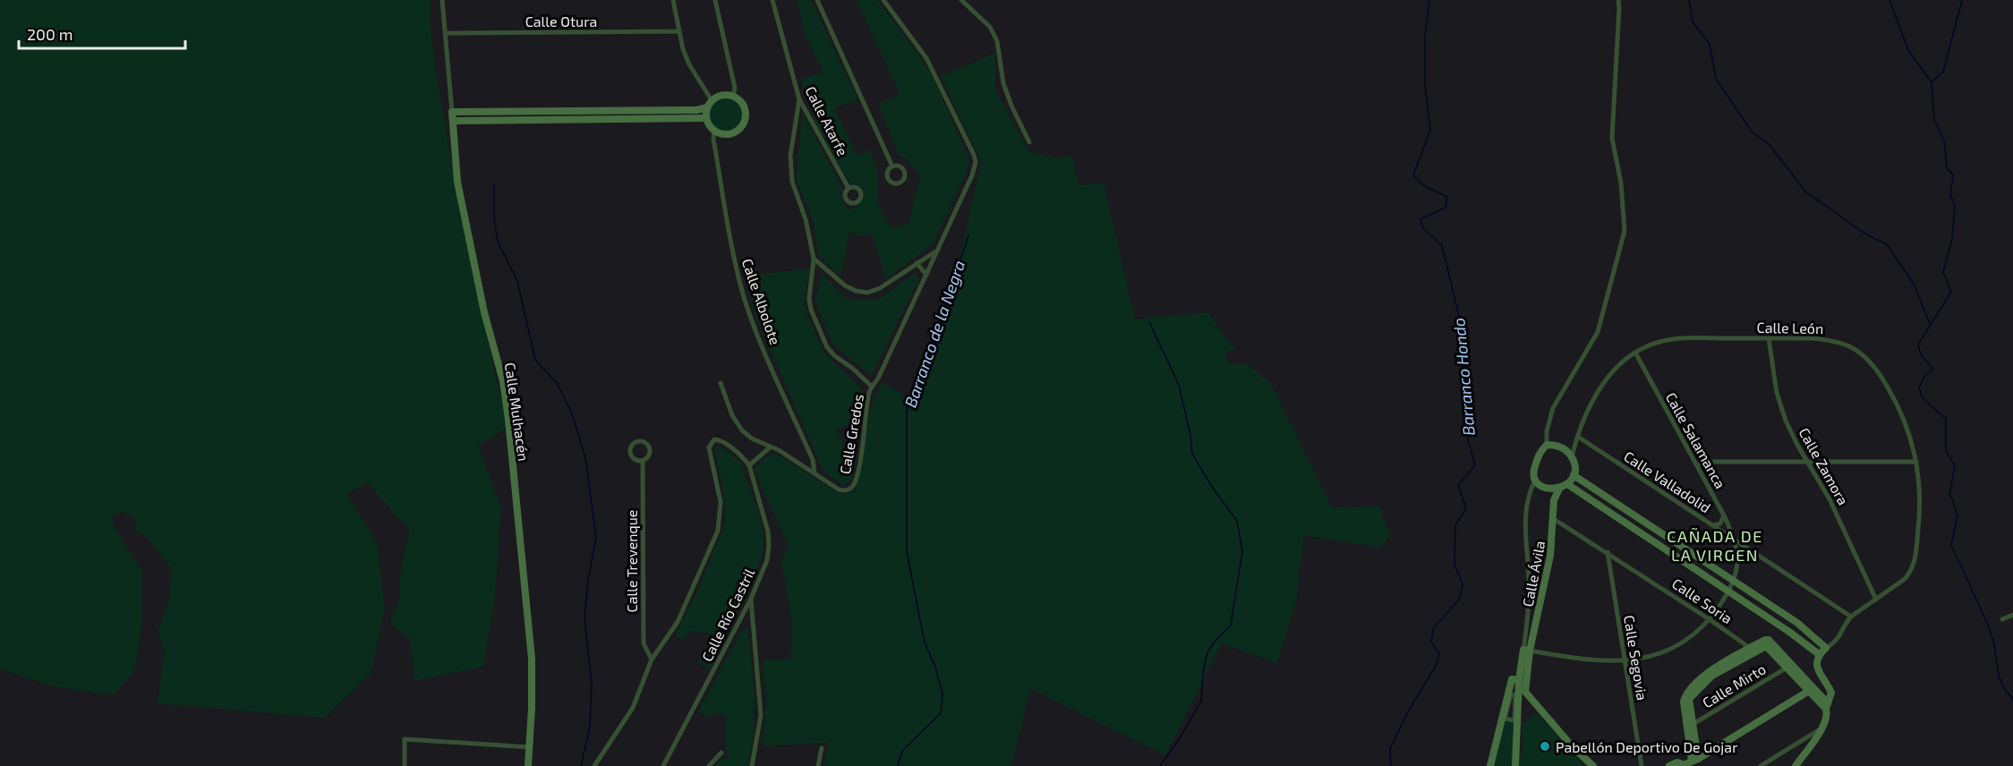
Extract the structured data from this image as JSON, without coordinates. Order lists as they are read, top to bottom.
{
  "streets": {
    "street": [
      "Calle Otura",
      "Calle Atarfe",
      "Calle Albolote",
      "Calle León",
      "Calle Mulhacén",
      "Calle Gredos",
      "Calle Salamanca",
      "Calle Zamora",
      "Calle Valladolid",
      "Calle Trevenque",
      "Calle Ávila",
      "Calle Soria",
      "Calle Río Castril",
      "Calle Segovia",
      "Calle Mirto"
    ]
  },
  "crossings": [
    ["Calle Otura", "Calle Mulhacén"],
    ["Calle Albolote", "Calle Gredos"],
    ["Calle León", "Calle Salamanca"],
    ["Calle León", "Calle Zamora"],
    ["Calle León", "Calle Valladolid"],
    ["Calle León", "Calle Ávila"],
    ["Calle Salamanca", "Calle Valladolid"],
    ["Calle Ávila", "Calle Soria"],
    ["Calle Soria", "Calle Segovia"]
  ],
  "districts": ["CAÑADA DE LA VIRGEN"],
  "water": ["Barranco de la Negra", "Barranco Hondo"],
  "places": ["Pabellón Deportivo De Gojar"],
  "scale_bar": "200 m"
}
